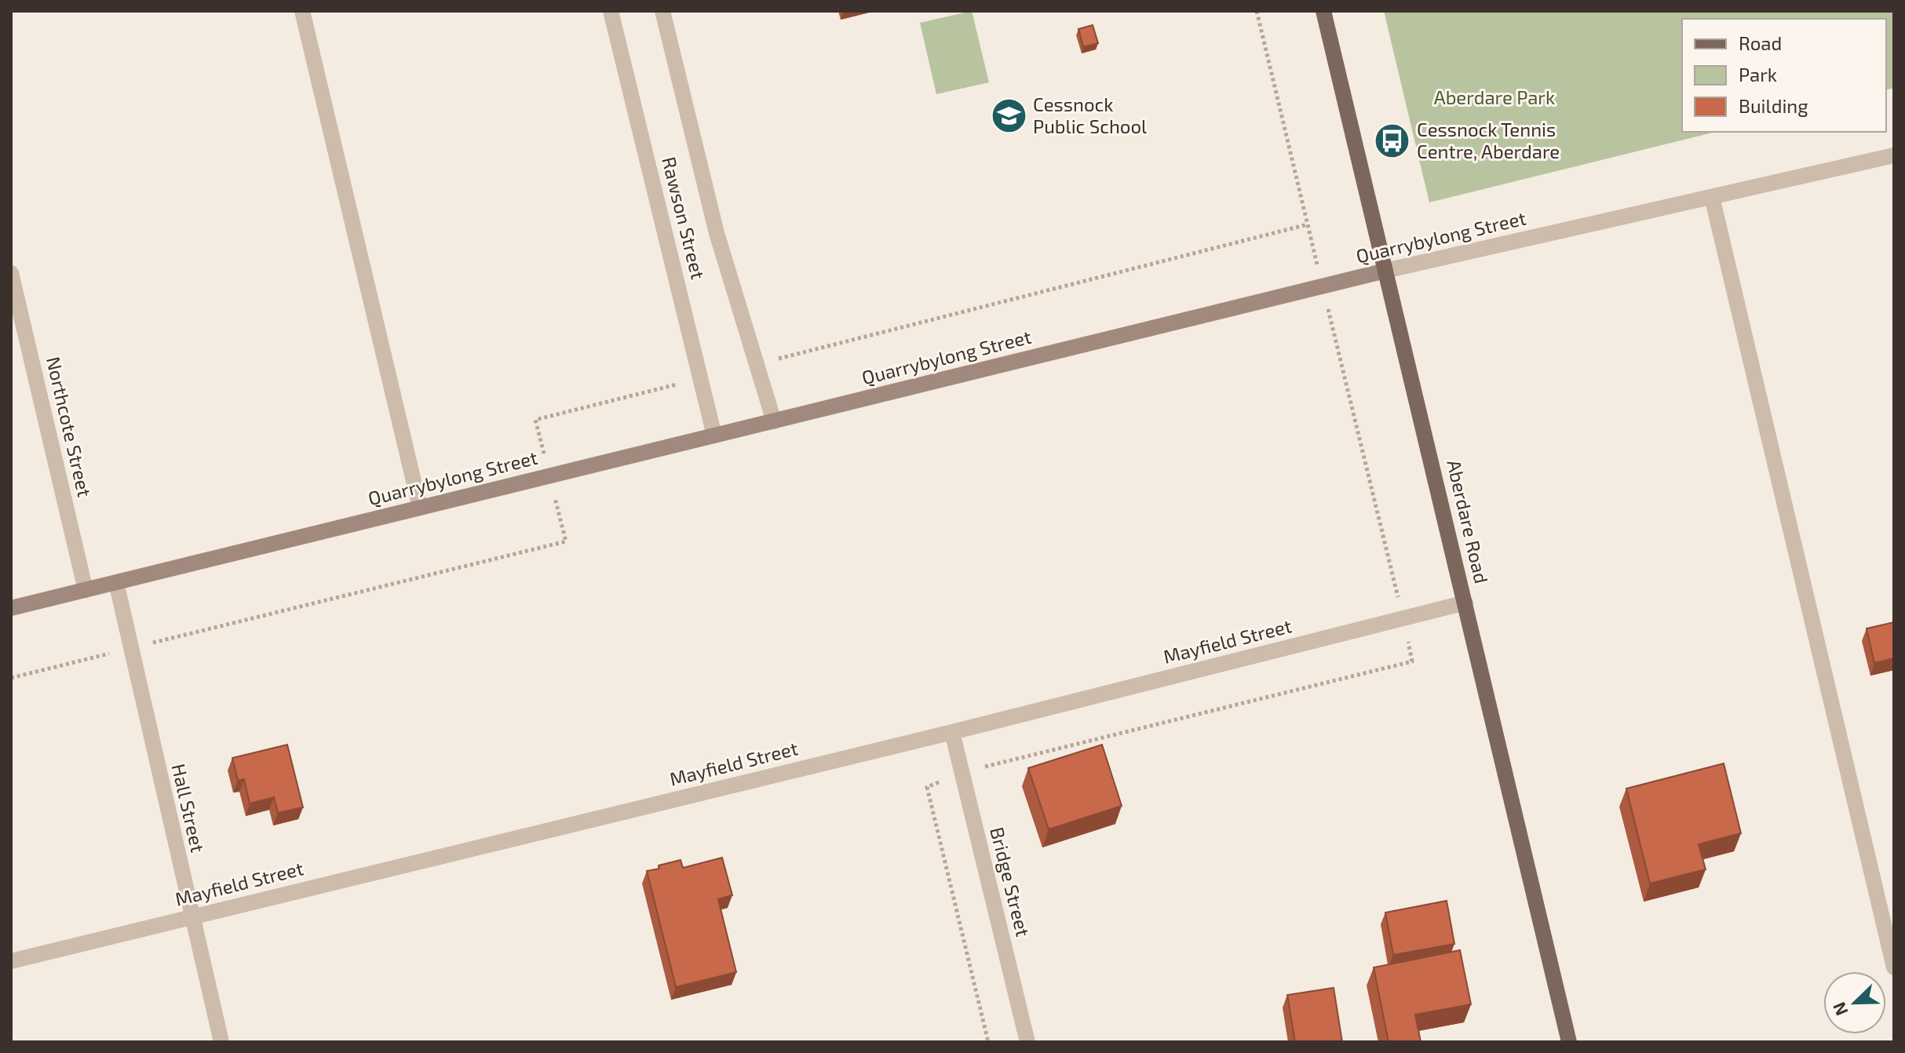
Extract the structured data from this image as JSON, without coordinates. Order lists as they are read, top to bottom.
{
  "streets": {
    "main road": ["Aberdare Road"],
    "street": [
      "Rawson Street",
      "Quarrybylong Street",
      "Northcote Street",
      "Mayfield Street",
      "Hall Street",
      "Bridge Street"
    ]
  },
  "crossings": [
    ["Rawson Street", "Quarrybylong Street"],
    ["Quarrybylong Street", "Northcote Street"],
    ["Quarrybylong Street", "Aberdare Road"],
    ["Quarrybylong Street", "Hall Street"],
    ["Aberdare Road", "Mayfield Street"],
    ["Mayfield Street", "Hall Street"],
    ["Mayfield Street", "Bridge Street"]
  ],
  "parks": ["Aberdare Park"],
  "places": {
    "school or university": ["Cessnock Public School"],
    "bus stop": ["Cessnock Tennis Centre, Aberdare"]
  },
  "legend": ["Road", "Park", "Building"],
  "north": "bottom left"
}
